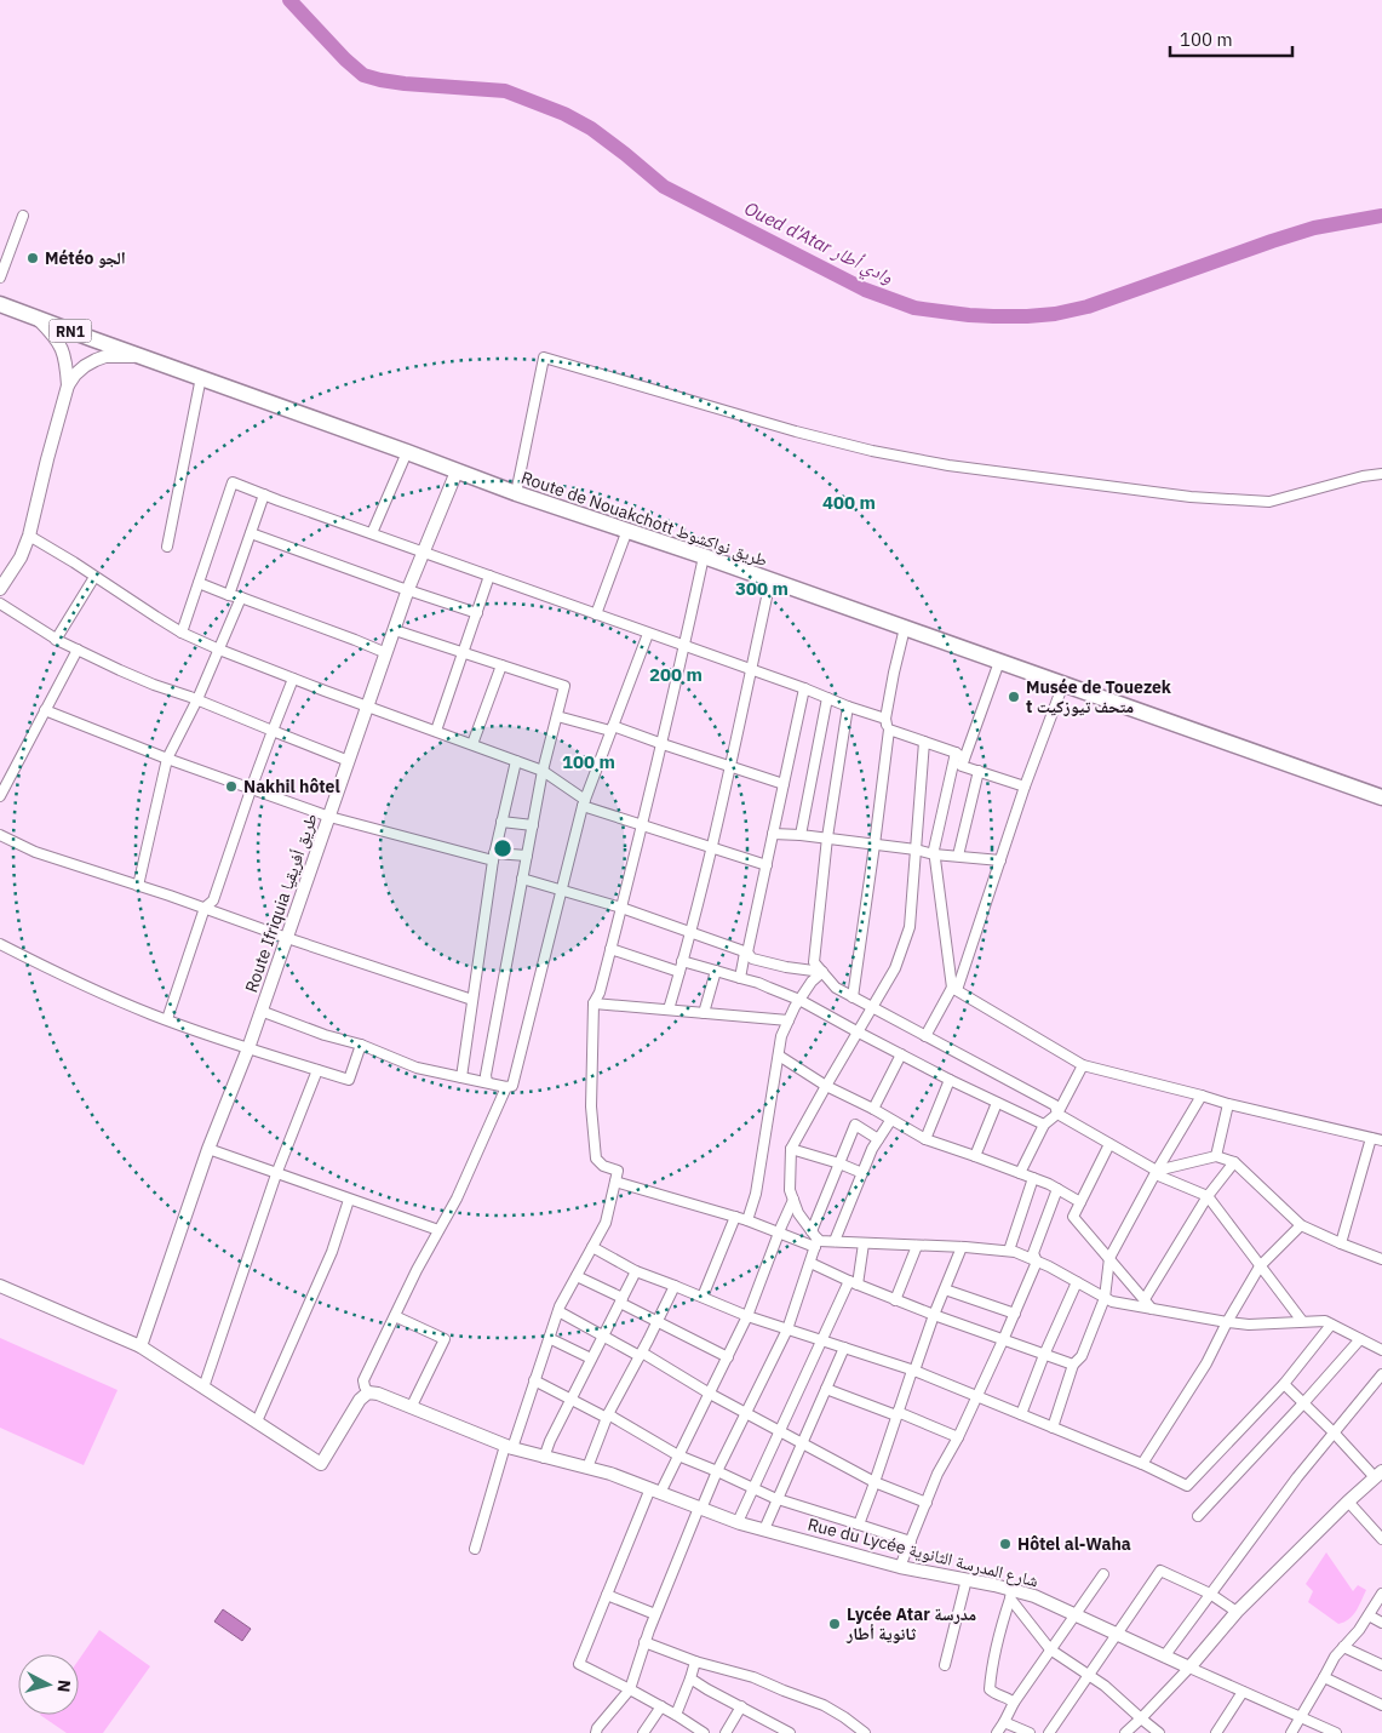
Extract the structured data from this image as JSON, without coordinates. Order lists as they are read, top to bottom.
{
  "streets": {
    "highway": ["RN1", "Route de Nouakchott طريق نواكشوط"],
    "street": ["Route Ifriquia طريق أفريقيا", "Rue du Lycée شارع المدرسة الثانوية"]
  },
  "crossings": [
    ["Route de Nouakchott طريق نواكشوط", "Route Ifriquia طريق أفريقيا"]
  ],
  "water": ["Oued d'Atar وادي أطار"],
  "places": [
    "Météo الجو",
    "Musée de Touezek t متحف تيوزكيت",
    "Nakhil hôtel",
    "Hôtel al-Waha",
    "Lycée Atar مدرسة ثانوية أطار"
  ],
  "scale_bar": "100 m",
  "north": "right",
  "rings": [
    "400 m",
    "300 m",
    "200 m",
    "100 m"
  ]
}
